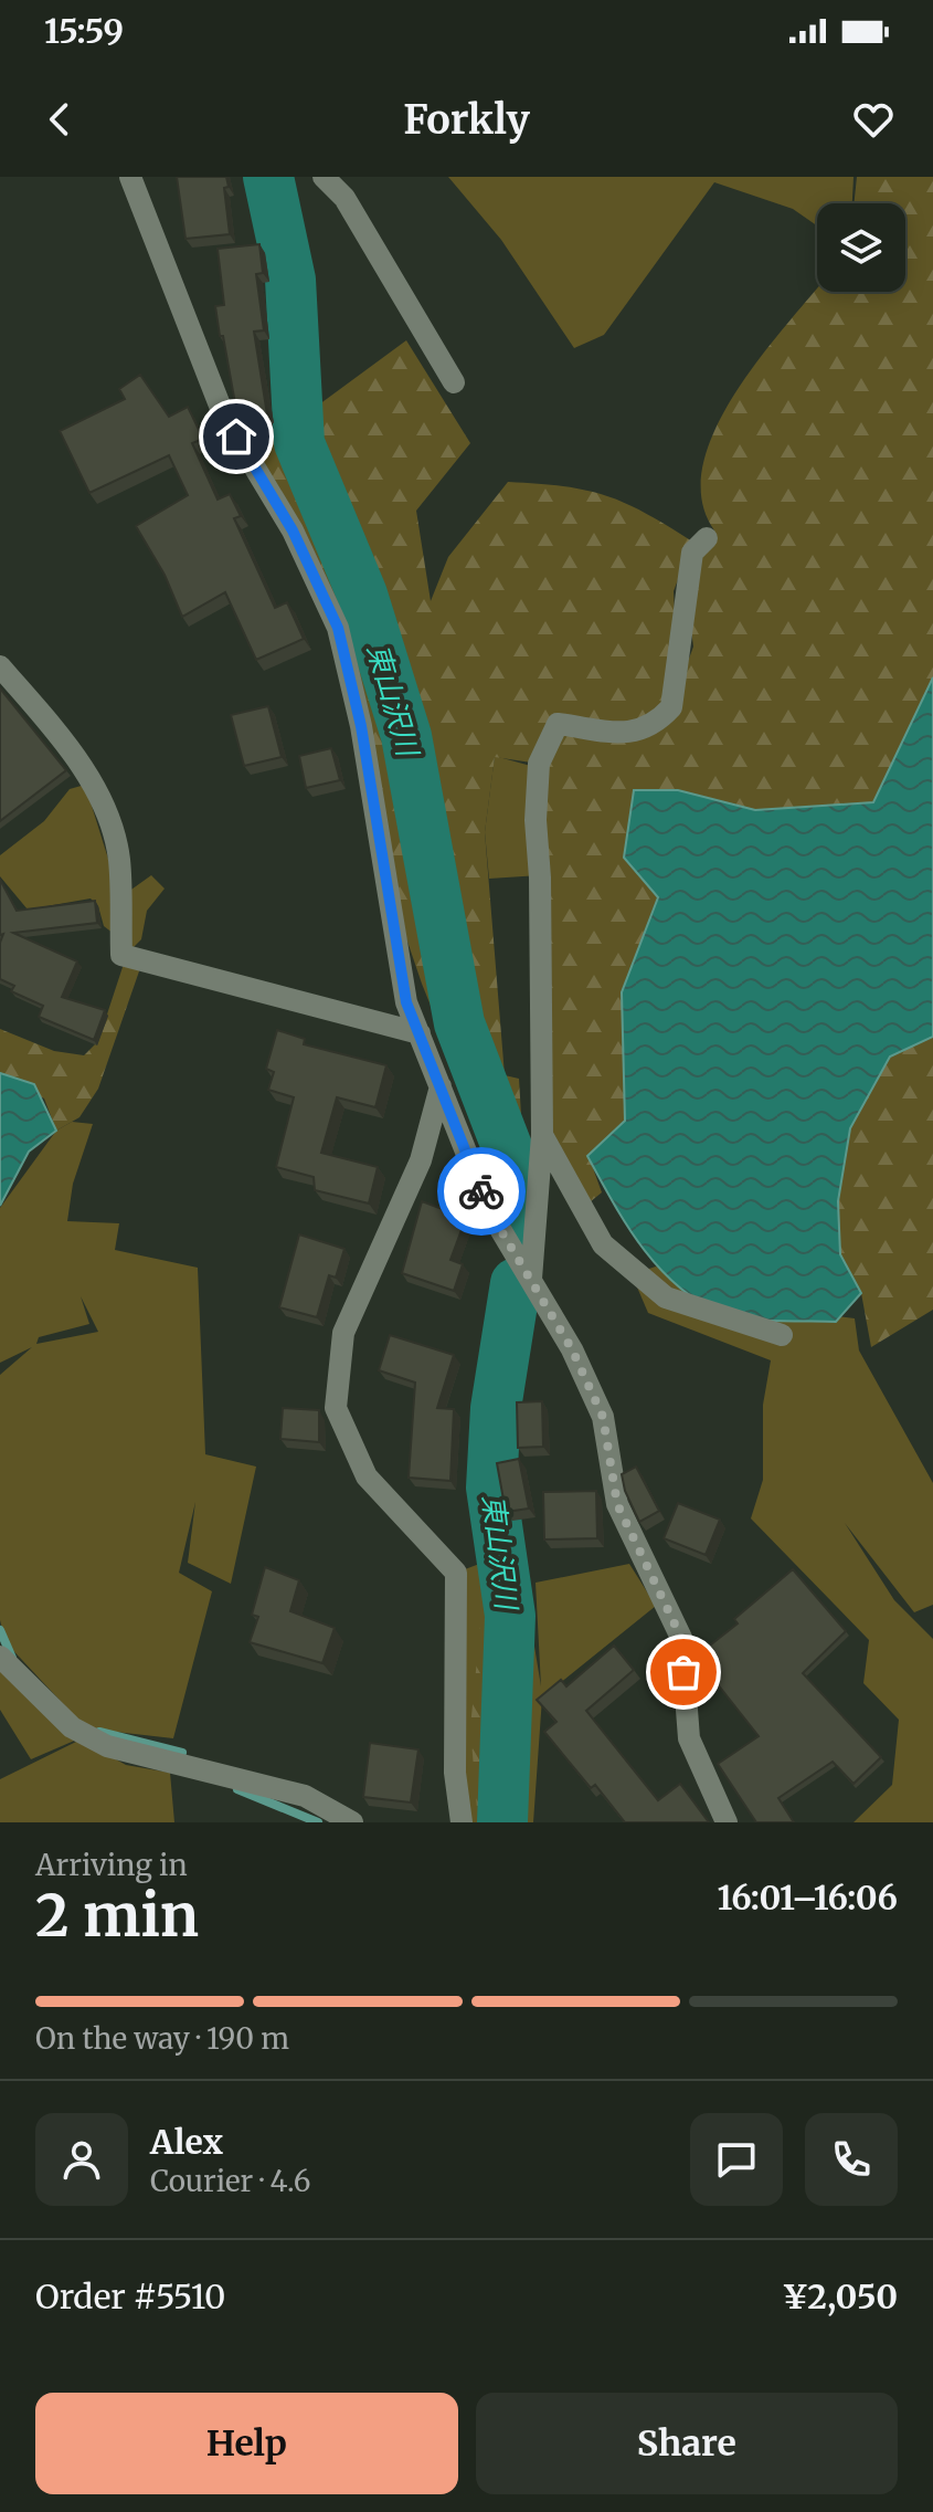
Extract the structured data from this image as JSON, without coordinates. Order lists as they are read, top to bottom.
{
  "water": ["東山沢川"],
  "page": {
    "status": "15:59",
    "header": "Forkly",
    "heading": ["2 min", "Arriving in", "16:01–16:06"],
    "panel": [
      "Alex",
      "Courier · 4.6",
      "Order #5510",
      "¥2,050"
    ],
    "bar": "On the way · 190 m",
    "buttons": ["Help", "Share"]
  }
}
